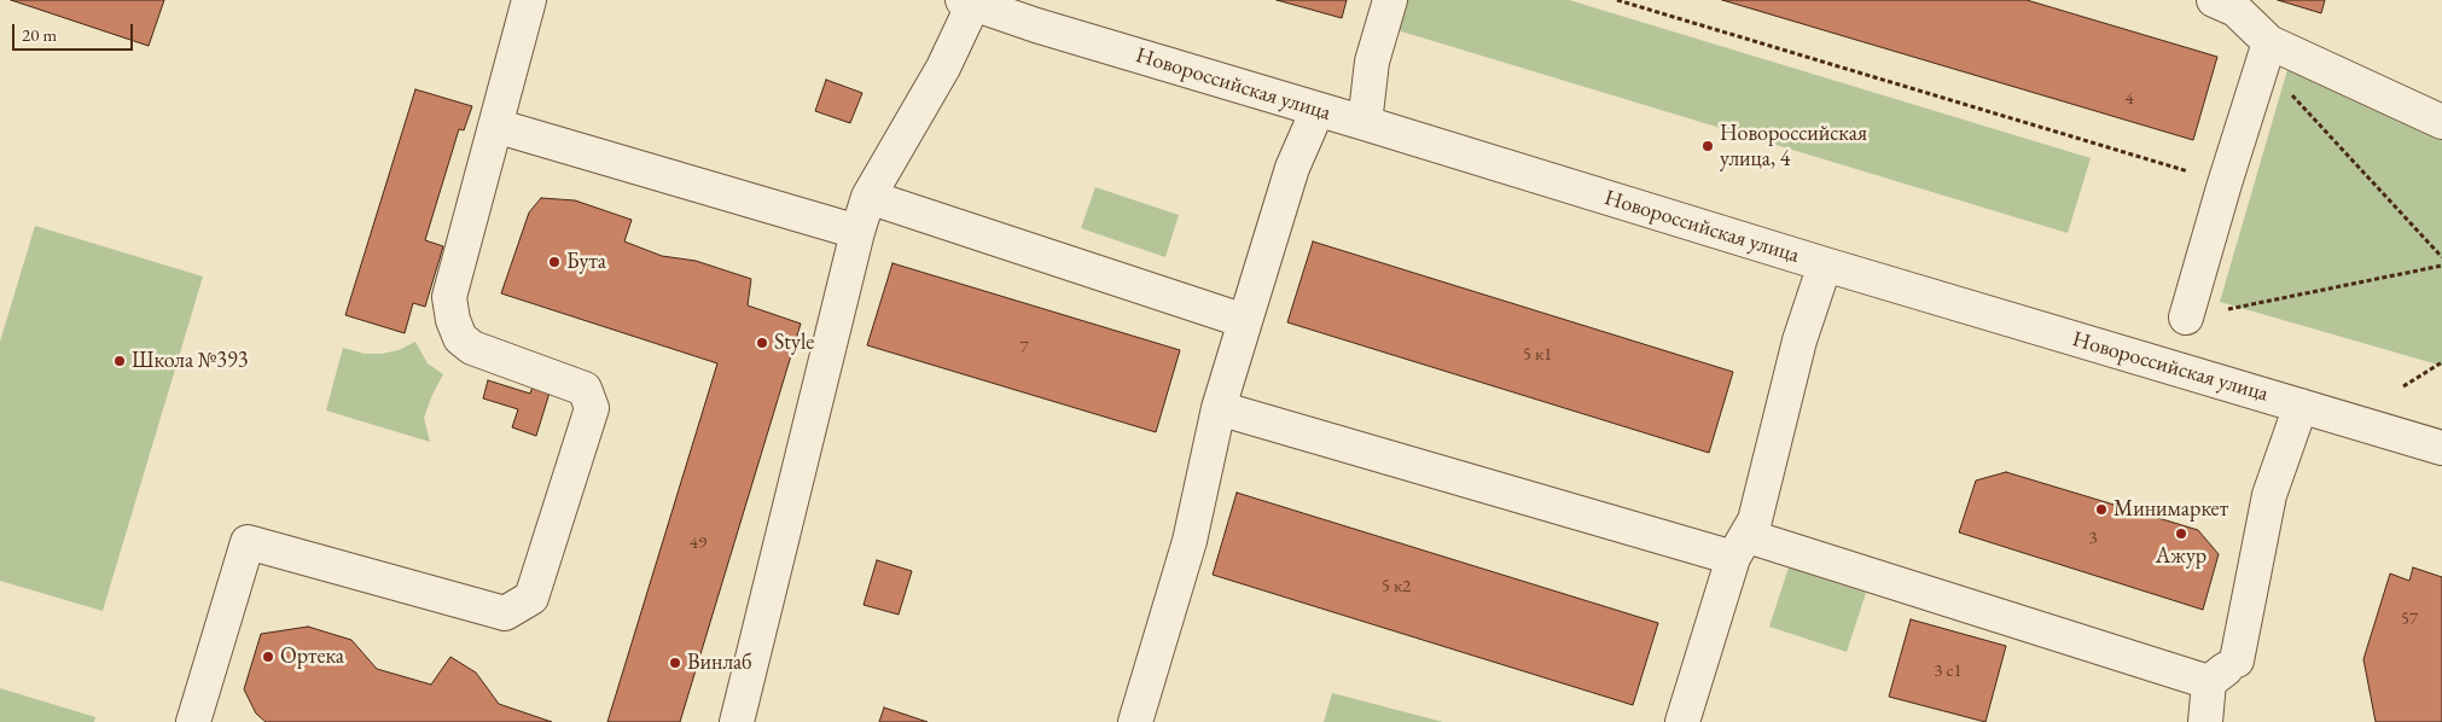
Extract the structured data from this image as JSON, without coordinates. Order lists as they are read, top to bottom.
{
  "streets": {
    "street": ["Новороссийская улица"]
  },
  "places": [
    "Новороссийская улица, 4",
    "Бута",
    "Style",
    "Школа №393",
    "Минимаркет",
    "Ажур",
    "Ортека",
    "Винлаб"
  ],
  "house_numbers": [
    "4",
    "7",
    "5 к1",
    "3",
    "49",
    "5 к2",
    "57",
    "3 с1"
  ],
  "scale_bar": "20 m"
}
